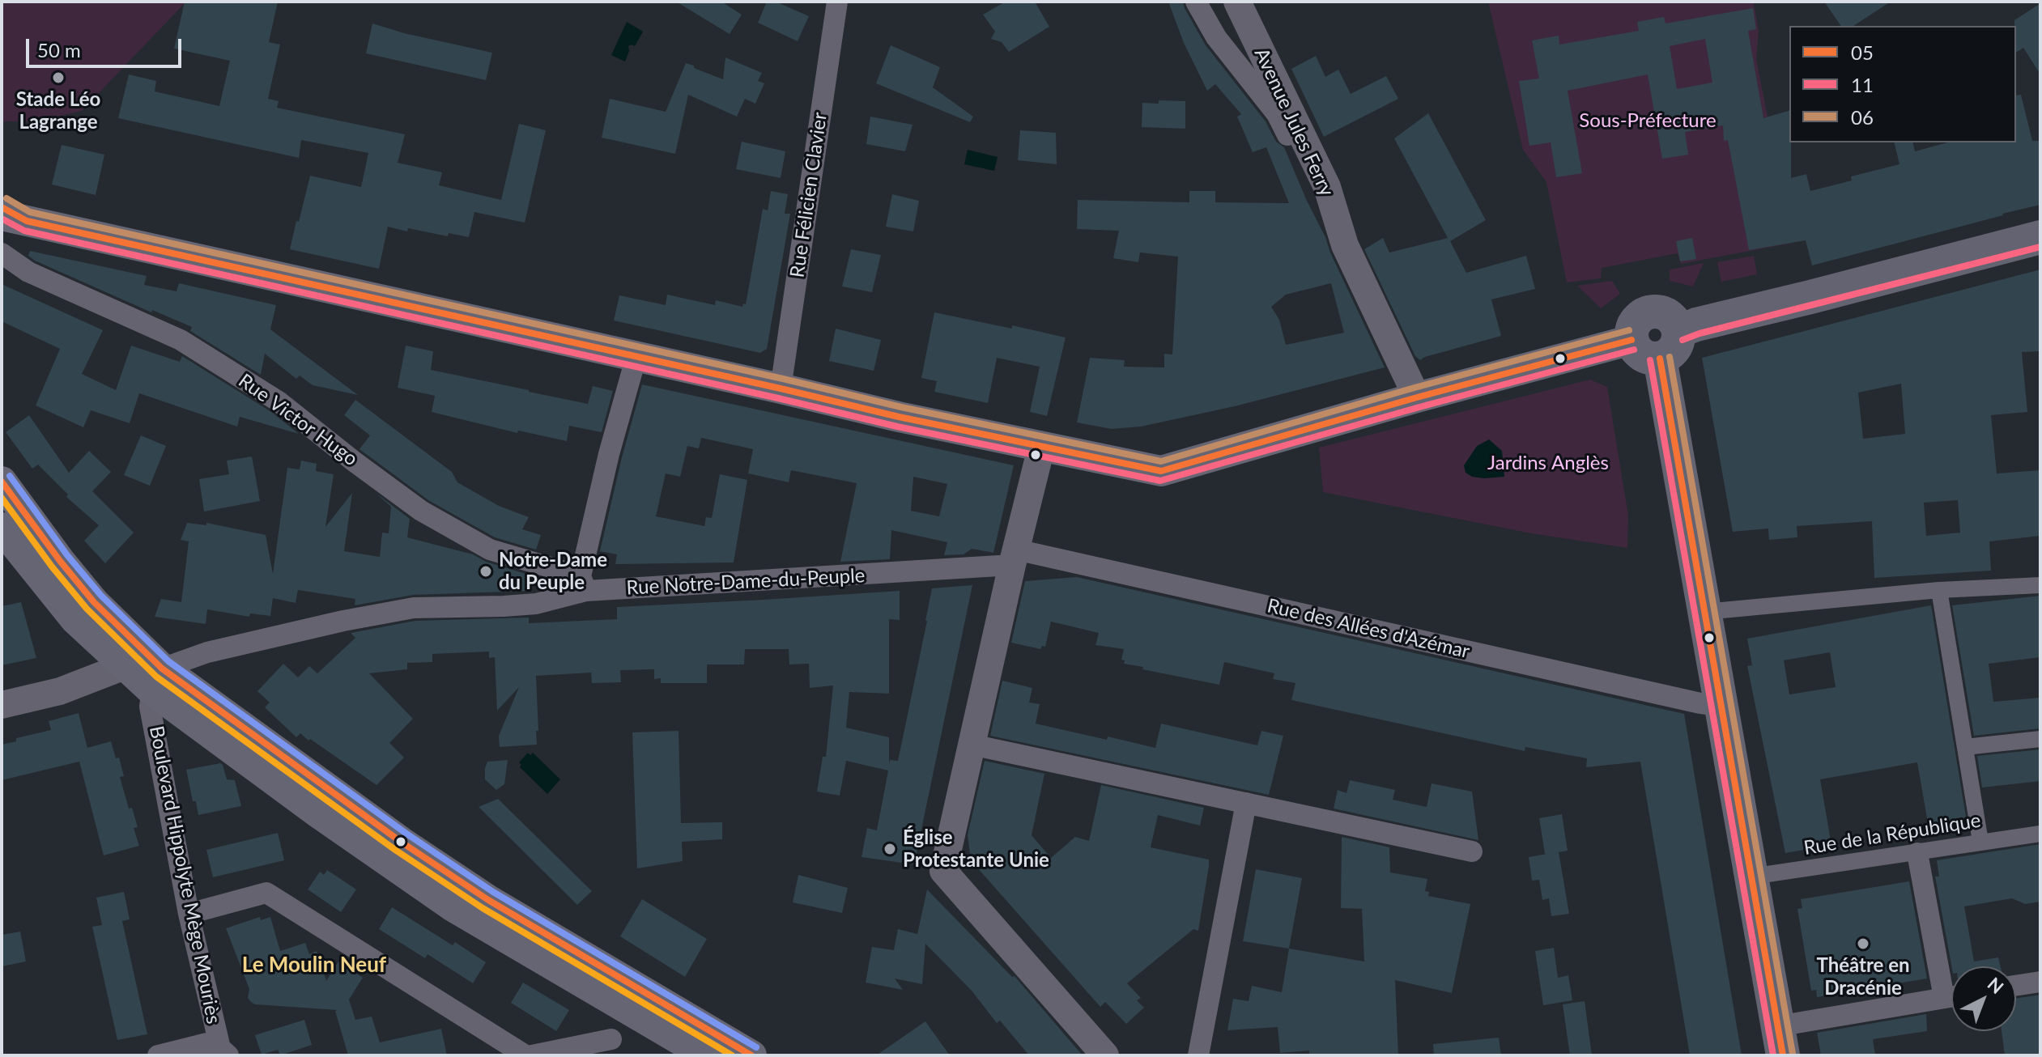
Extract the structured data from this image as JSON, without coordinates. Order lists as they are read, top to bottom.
{
  "streets": {
    "street": [
      "Avenue Jules Ferry",
      "Rue Félicien Clavier",
      "Rue Victor Hugo",
      "Rue Notre-Dame-du-Peuple",
      "Rue des Allées d'Azémar",
      "Rue de la République",
      "Boulevard Hippolyte Mège Mouriès"
    ]
  },
  "crossings": [
    ["Rue Victor Hugo", "Rue Notre-Dame-du-Peuple"],
    ["Rue Notre-Dame-du-Peuple", "Rue des Allées d'Azémar"],
    ["Rue Notre-Dame-du-Peuple", "Boulevard Hippolyte Mège Mouriès"]
  ],
  "districts": ["Le Moulin Neuf"],
  "parks": ["Sous-Préfecture", "Jardins Anglès"],
  "places": [
    "Stade Léo Lagrange",
    "Notre-Dame du Peuple",
    "Église Protestante Unie",
    "Théâtre en Dracénie"
  ],
  "lines": ["transit line 06", "transit line 05", "transit line 11"],
  "legend": ["05", "11", "06"],
  "scale_bar": "50 m",
  "north": "top right"
}
